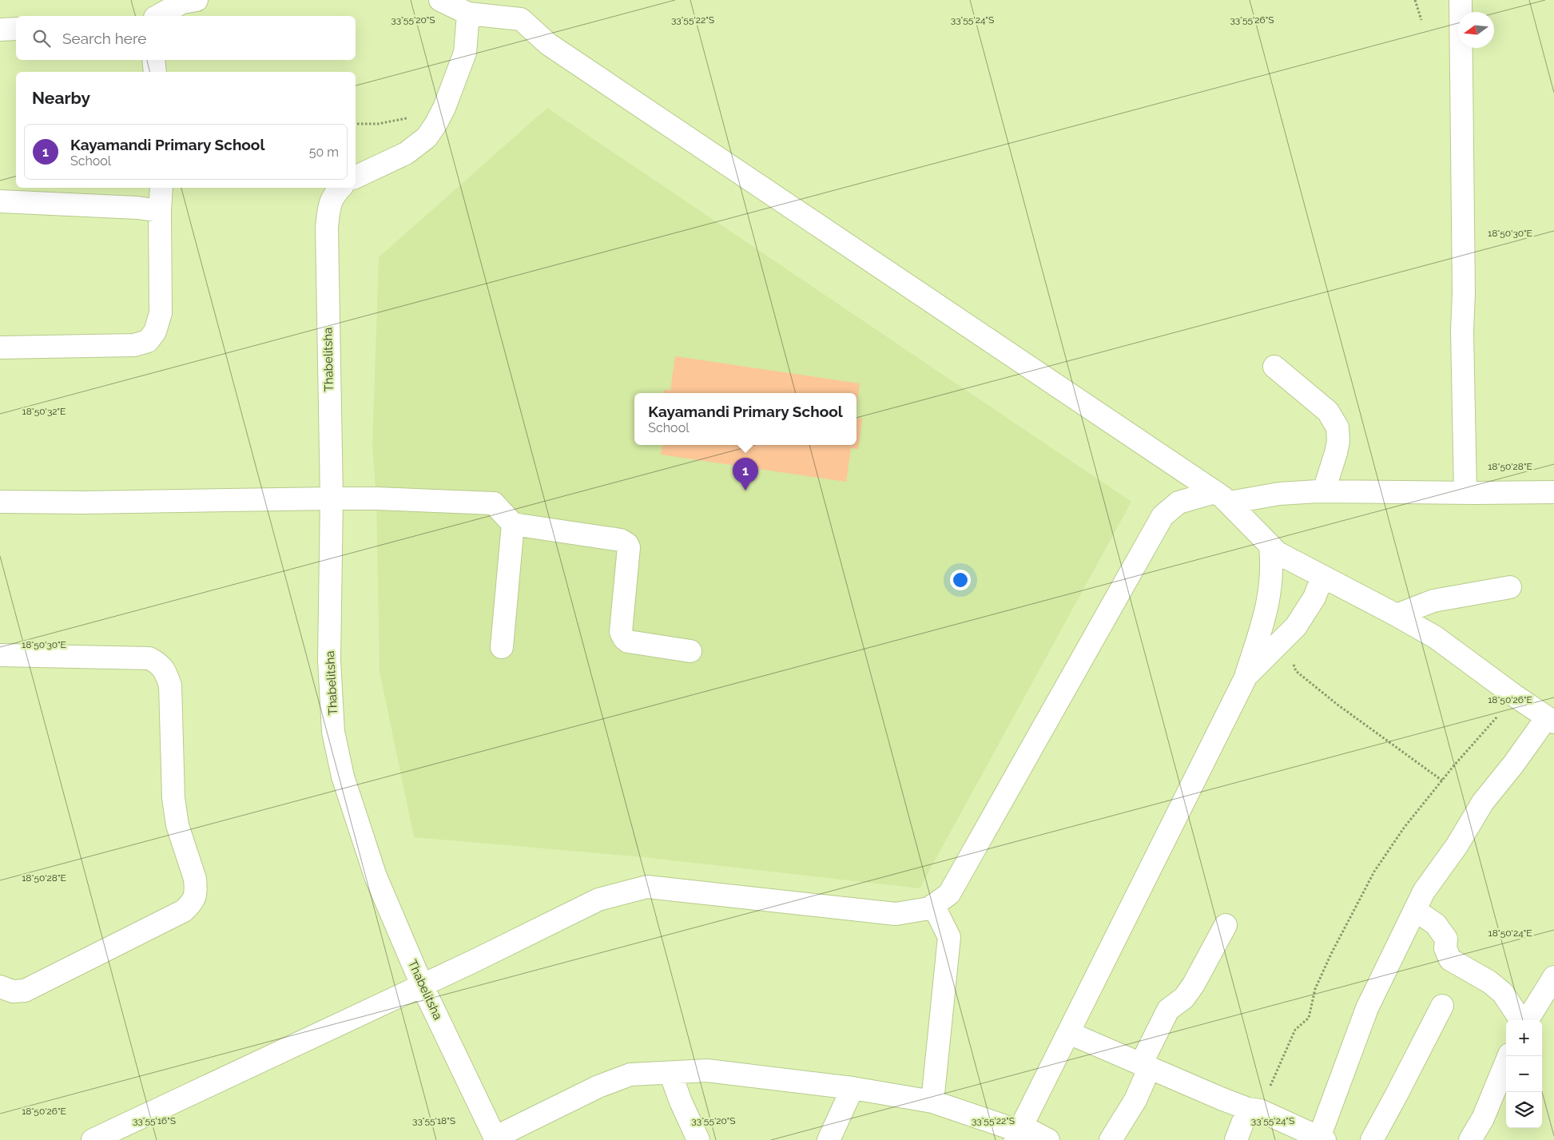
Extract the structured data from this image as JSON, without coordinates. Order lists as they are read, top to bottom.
{
  "streets": {
    "street": ["Thabelitsha"]
  },
  "north": "left",
  "page": {
    "search": "Search here",
    "heading": "Nearby",
    "list": [
      {
        "mark": "1",
        "name": "Kayamandi Primary School",
        "note": "School",
        "value": "50 m"
      }
    ],
    "popup": ["Kayamandi Primary School", "School"],
    "pins": "1",
    "map_buttons": ["+", "−"]
  },
  "coordinates": [
    "33°55'20\"S",
    "33°55'22\"S",
    "33°55'24\"S",
    "33°55'26\"S",
    "18°50'30\"E",
    "18°50'32\"E",
    "18°50'28\"E",
    "18°50'26\"E",
    "18°50'24\"E",
    "33°55'16\"S",
    "33°55'18\"S"
  ]
}
